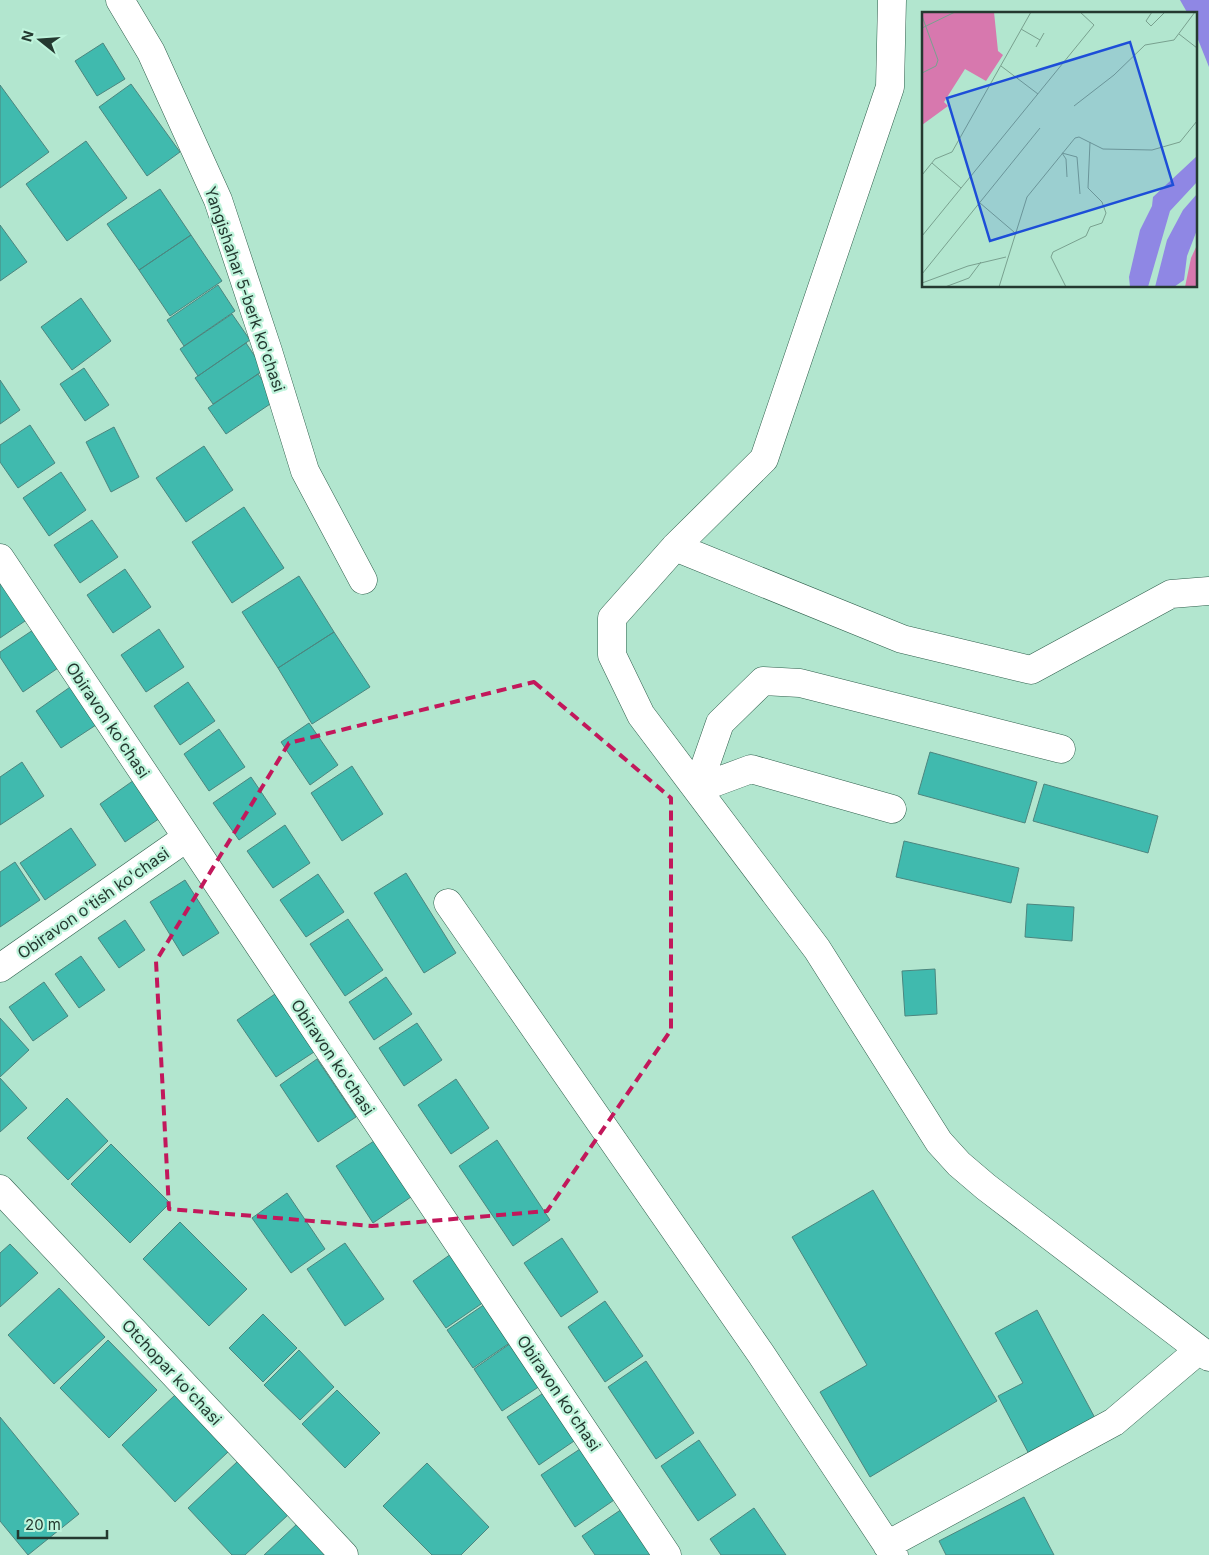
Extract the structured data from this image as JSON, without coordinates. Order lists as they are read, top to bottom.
{
  "streets": {
    "street": [
      "Yangishahar 5-berk ko'chasi",
      "Obiravon ko'chasi",
      "Obiravon o'tish ko'chasi",
      "Otchopar ko'chasi"
    ]
  },
  "crossings": [
    ["Obiravon ko'chasi", "Obiravon o'tish ko'chasi"]
  ],
  "scale_bar": "20 m",
  "north": "left"
}
